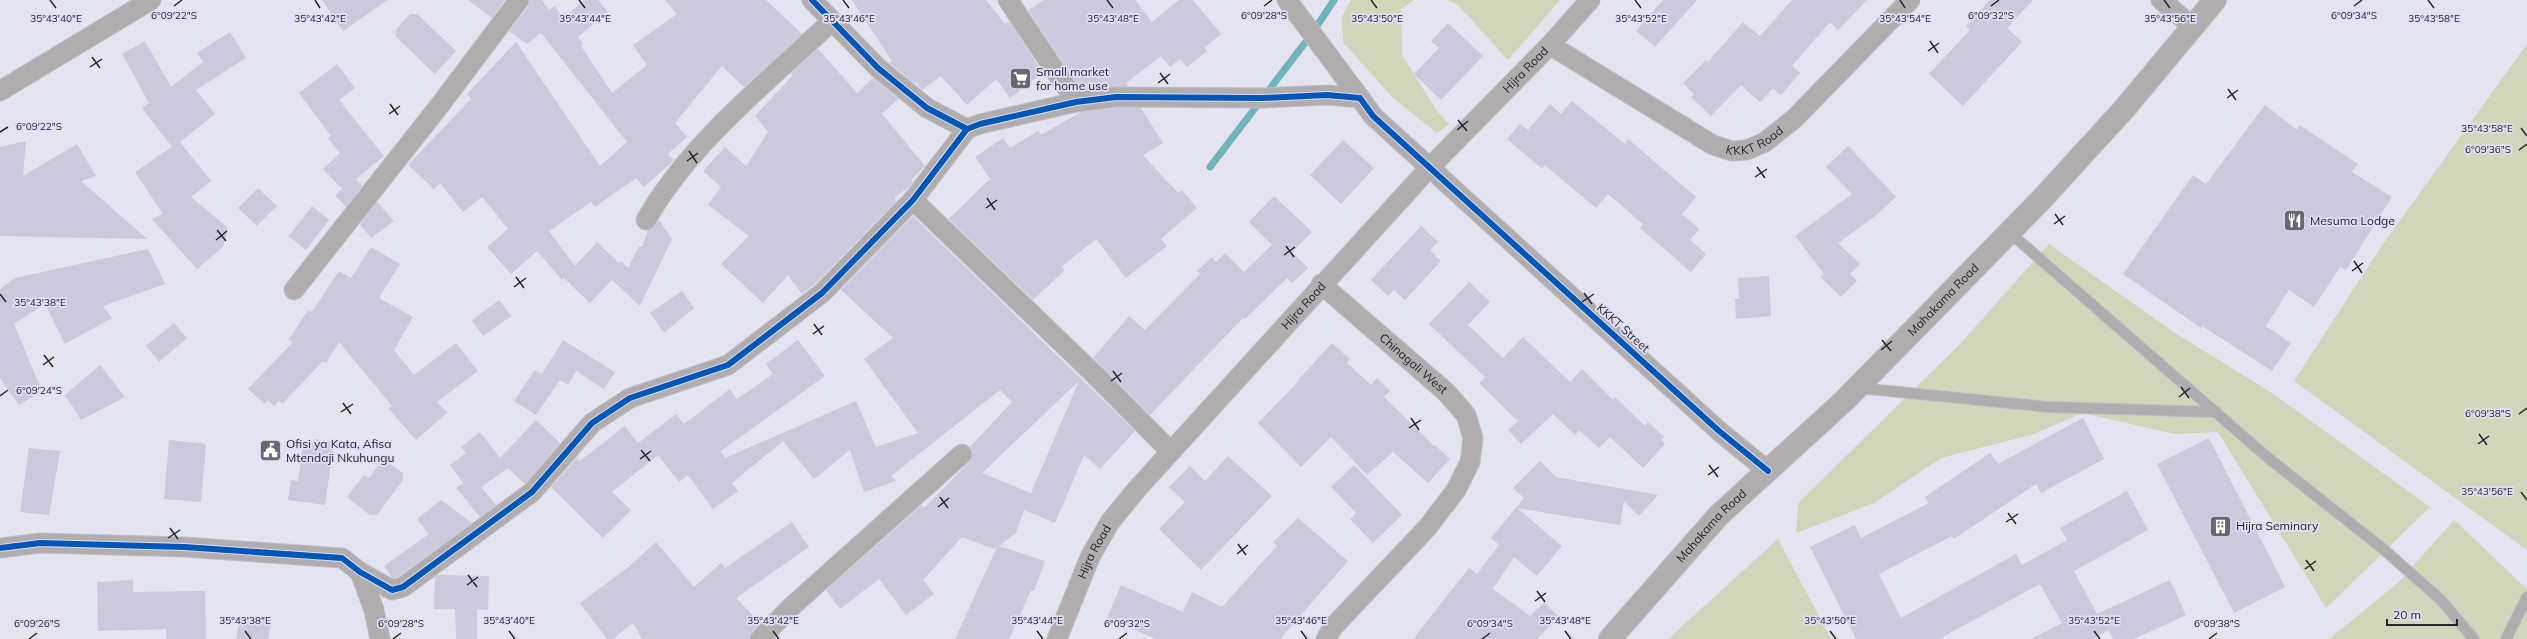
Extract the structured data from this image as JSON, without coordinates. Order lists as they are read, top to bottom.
{
  "streets": {
    "street": [
      "Hijra Road",
      "KKKT Road",
      "Mahakama Road",
      "KKKT Street",
      "Chinagali West"
    ]
  },
  "crossings": [
    ["Hijra Road", "KKKT Road"],
    ["Hijra Road", "KKKT Street"],
    ["Hijra Road", "Chinagali West"],
    ["Mahakama Road", "KKKT Street"]
  ],
  "places": {
    "supermarket": ["Small market for home use"],
    "restaurant": ["Mesuma Lodge"],
    "public building": ["Ofisi ya Kata, Afisa Mtendaji Nkuhungu"],
    "building": ["Hijra Seminary"]
  },
  "scale_bar": "20 m",
  "coordinates": [
    "6°09'22\"S",
    "6°09'28\"S",
    "6°09'32\"S",
    "6°09'34\"S",
    "35°43'40\"E",
    "35°43'42\"E",
    "35°43'44\"E",
    "35°43'46\"E",
    "35°43'48\"E",
    "35°43'50\"E",
    "35°43'52\"E",
    "35°43'54\"E",
    "35°43'56\"E",
    "35°43'58\"E",
    "6°09'36\"S",
    "35°43'38\"E",
    "6°09'24\"S",
    "6°09'38\"S",
    "6°09'26\"S"
  ]
}
